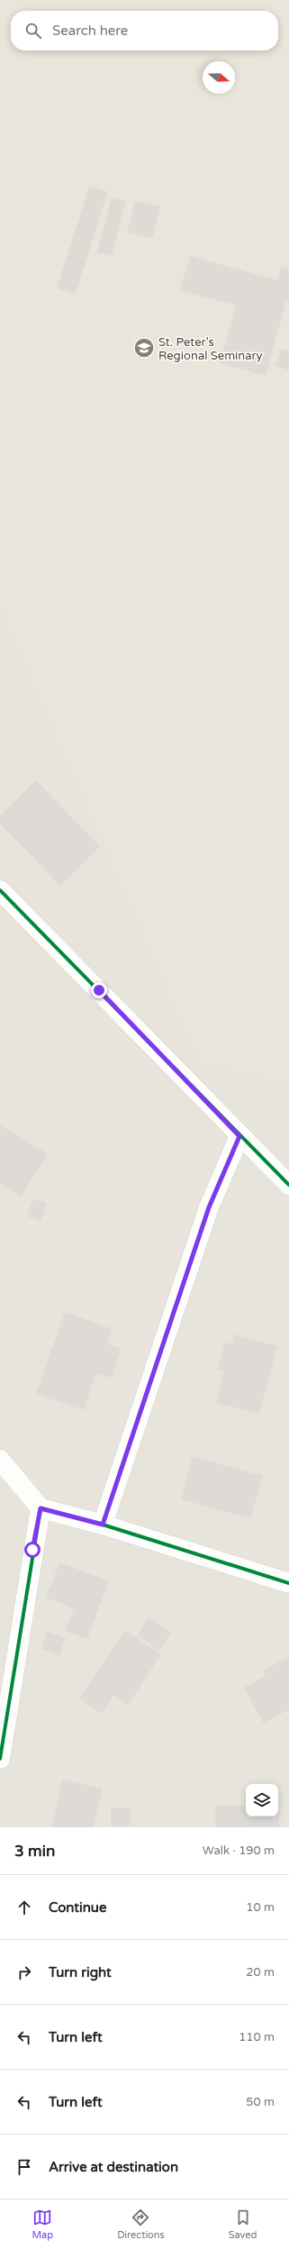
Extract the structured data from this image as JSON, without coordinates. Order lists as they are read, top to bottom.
{
  "places": {
    "school or university": ["St. Peter’s Regional Seminary"]
  },
  "north": "right",
  "page": {
    "search": "Search here",
    "heading": ["3 min", "Walk · 190 m"],
    "list": [
      ["Continue", "10 m"],
      ["Turn right", "20 m"],
      ["Turn left", "110 m"],
      ["Turn left", "50 m"],
      "Arrive at destination"
    ],
    "nav": ["Map", "Directions", "Saved"]
  }
}
